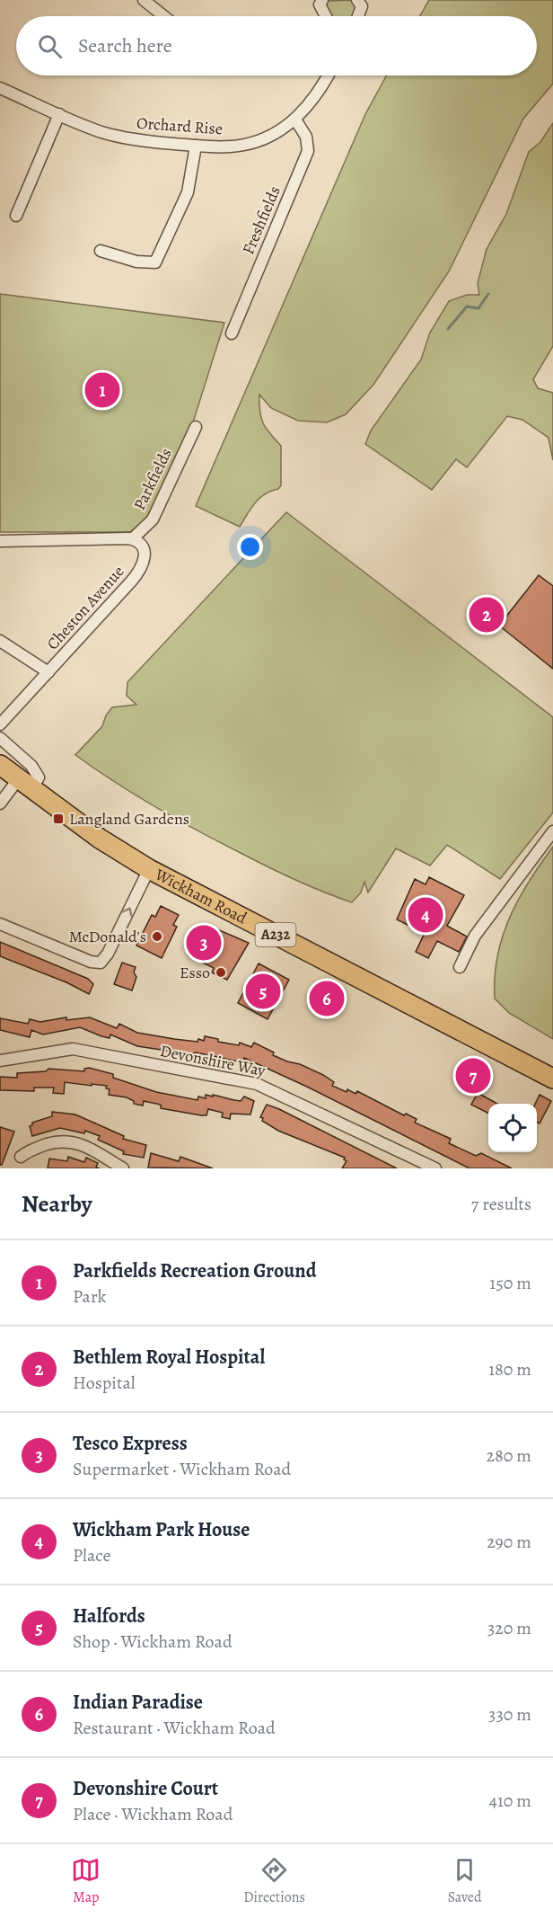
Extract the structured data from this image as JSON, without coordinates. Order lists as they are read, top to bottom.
{
  "streets": {
    "highway": ["Wickham Road", "A232"],
    "street": [
      "Orchard Rise",
      "Freshfields",
      "Parkfields",
      "Cheston Avenue",
      "Devonshire Way"
    ]
  },
  "crossings": [
    ["Orchard Rise", "Freshfields"],
    ["Parkfields", "Cheston Avenue"]
  ],
  "places": {
    "transit": ["Langland Gardens"],
    "other": ["McDonald's", "Esso"]
  },
  "page": {
    "search": "Search here",
    "pins": [
      "1",
      "2",
      "4",
      "3",
      "5",
      "6",
      "7"
    ],
    "heading": ["Nearby", "7 results"],
    "list": [
      {
        "mark": "1",
        "name": "Parkfields Recreation Ground",
        "note": "Park",
        "value": "150 m"
      },
      {
        "mark": "2",
        "name": "Bethlem Royal Hospital",
        "note": "Hospital",
        "value": "180 m"
      },
      {
        "mark": "3",
        "name": "Tesco Express",
        "note": "Supermarket · Wickham Road",
        "value": "280 m"
      },
      {
        "mark": "4",
        "name": "Wickham Park House",
        "note": "Place",
        "value": "290 m"
      },
      {
        "mark": "5",
        "name": "Halfords",
        "note": "Shop · Wickham Road",
        "value": "320 m"
      },
      {
        "mark": "6",
        "name": "Indian Paradise",
        "note": "Restaurant · Wickham Road",
        "value": "330 m"
      },
      {
        "mark": "7",
        "name": "Devonshire Court",
        "note": "Place · Wickham Road",
        "value": "410 m"
      }
    ],
    "nav": ["Map", "Directions", "Saved"]
  }
}
